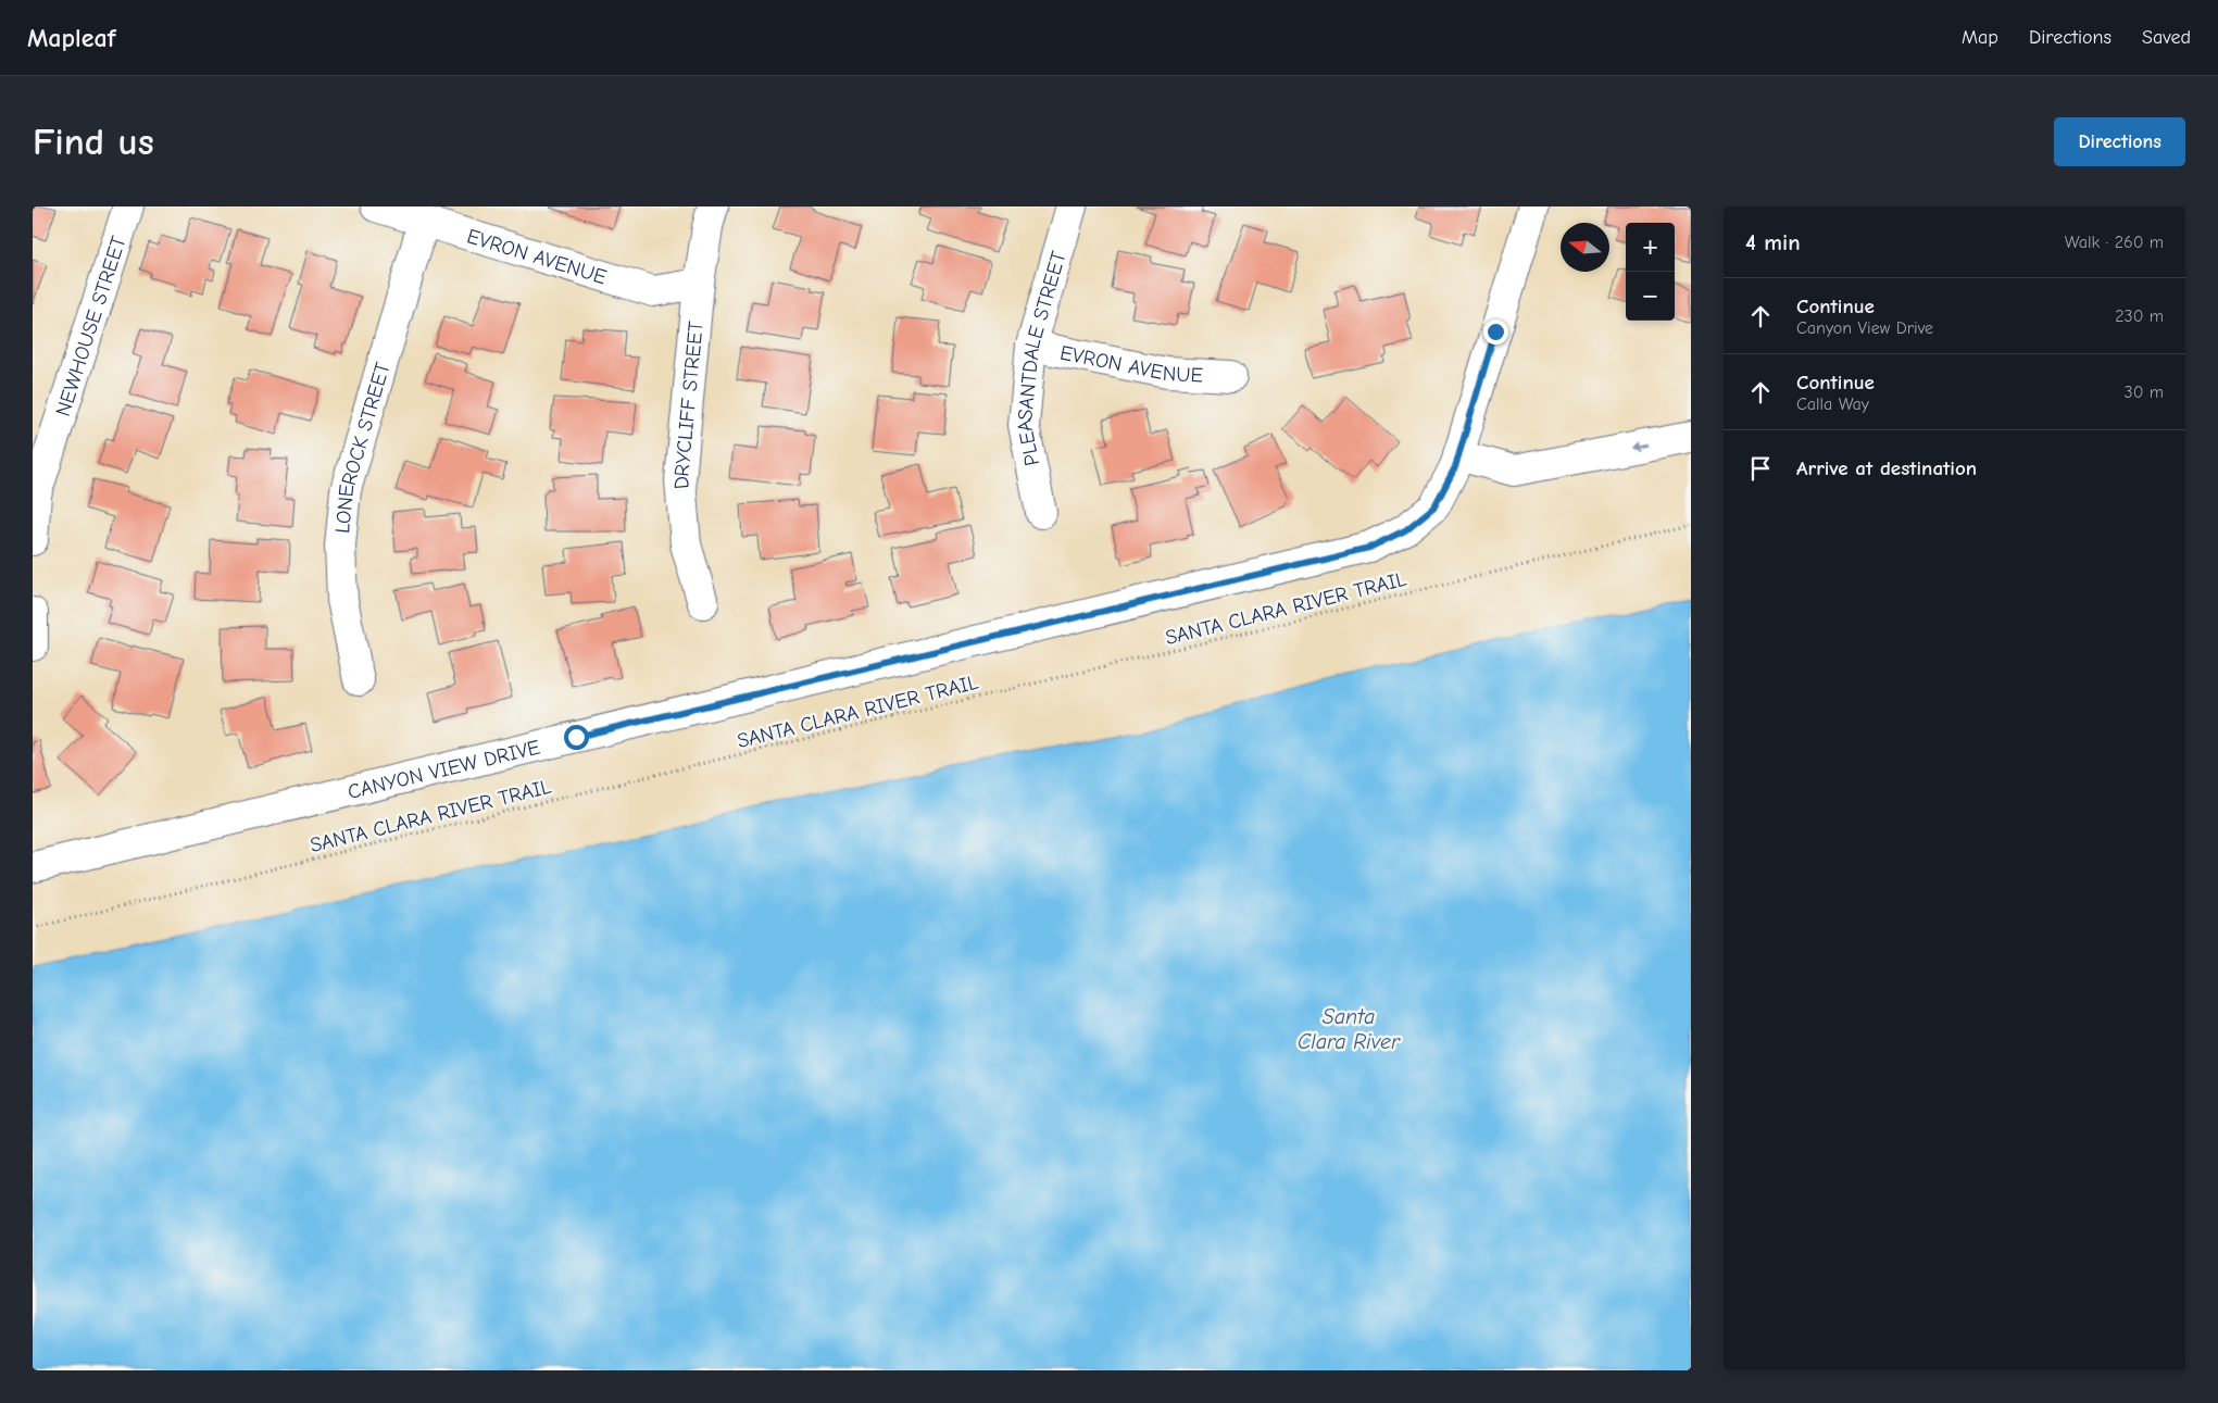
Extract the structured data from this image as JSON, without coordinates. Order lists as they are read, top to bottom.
{
  "streets": {
    "street": [
      "EVRON AVENUE",
      "NEWHOUSE STREET",
      "PLEASANTDALE STREET",
      "DRYCLIFF STREET",
      "LONEROCK STREET",
      "CANYON VIEW DRIVE"
    ],
    "path": ["SANTA CLARA RIVER TRAIL"]
  },
  "crossings": [
    ["EVRON AVENUE", "PLEASANTDALE STREET"],
    ["EVRON AVENUE", "DRYCLIFF STREET"],
    ["EVRON AVENUE", "LONEROCK STREET"]
  ],
  "water": ["Santa Clara River"],
  "north": "left",
  "page": {
    "header": "Mapleaf",
    "nav": ["Map", "Directions", "Saved"],
    "buttons": "Directions",
    "title": "Find us",
    "heading": ["4 min", "Walk · 260 m"],
    "map_buttons": ["+", "−"],
    "list": [
      ["Continue", "Canyon View Drive", "230 m"],
      ["Continue", "Calla Way", "30 m"],
      "Arrive at destination"
    ]
  }
}
